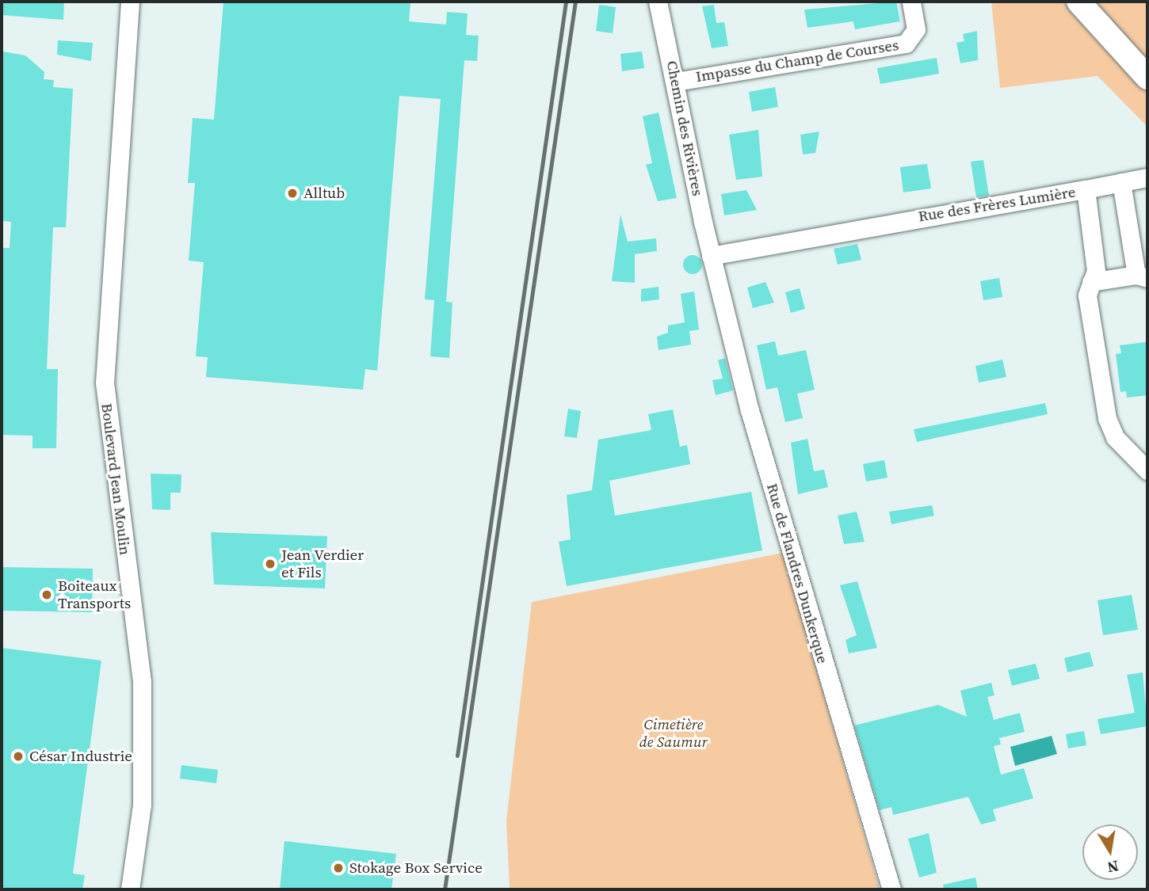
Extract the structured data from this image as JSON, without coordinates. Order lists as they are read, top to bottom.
{
  "streets": {
    "street": [
      "Impasse du Champ de Courses",
      "Chemin des Rivières",
      "Rue des Frères Lumière",
      "Boulevard Jean Moulin",
      "Rue de Flandres Dunkerque"
    ]
  },
  "crossings": [
    ["Impasse du Champ de Courses", "Chemin des Rivières"],
    ["Chemin des Rivières", "Rue des Frères Lumière"],
    ["Chemin des Rivières", "Rue de Flandres Dunkerque"],
    ["Rue des Frères Lumière", "Rue de Flandres Dunkerque"]
  ],
  "parks": ["Cimetière de Saumur"],
  "places": [
    "Alltub",
    "Jean Verdier et Fils",
    "Boiteaux Transports",
    "César Industrie",
    "Stokage Box Service"
  ],
  "north": "bottom"
}
